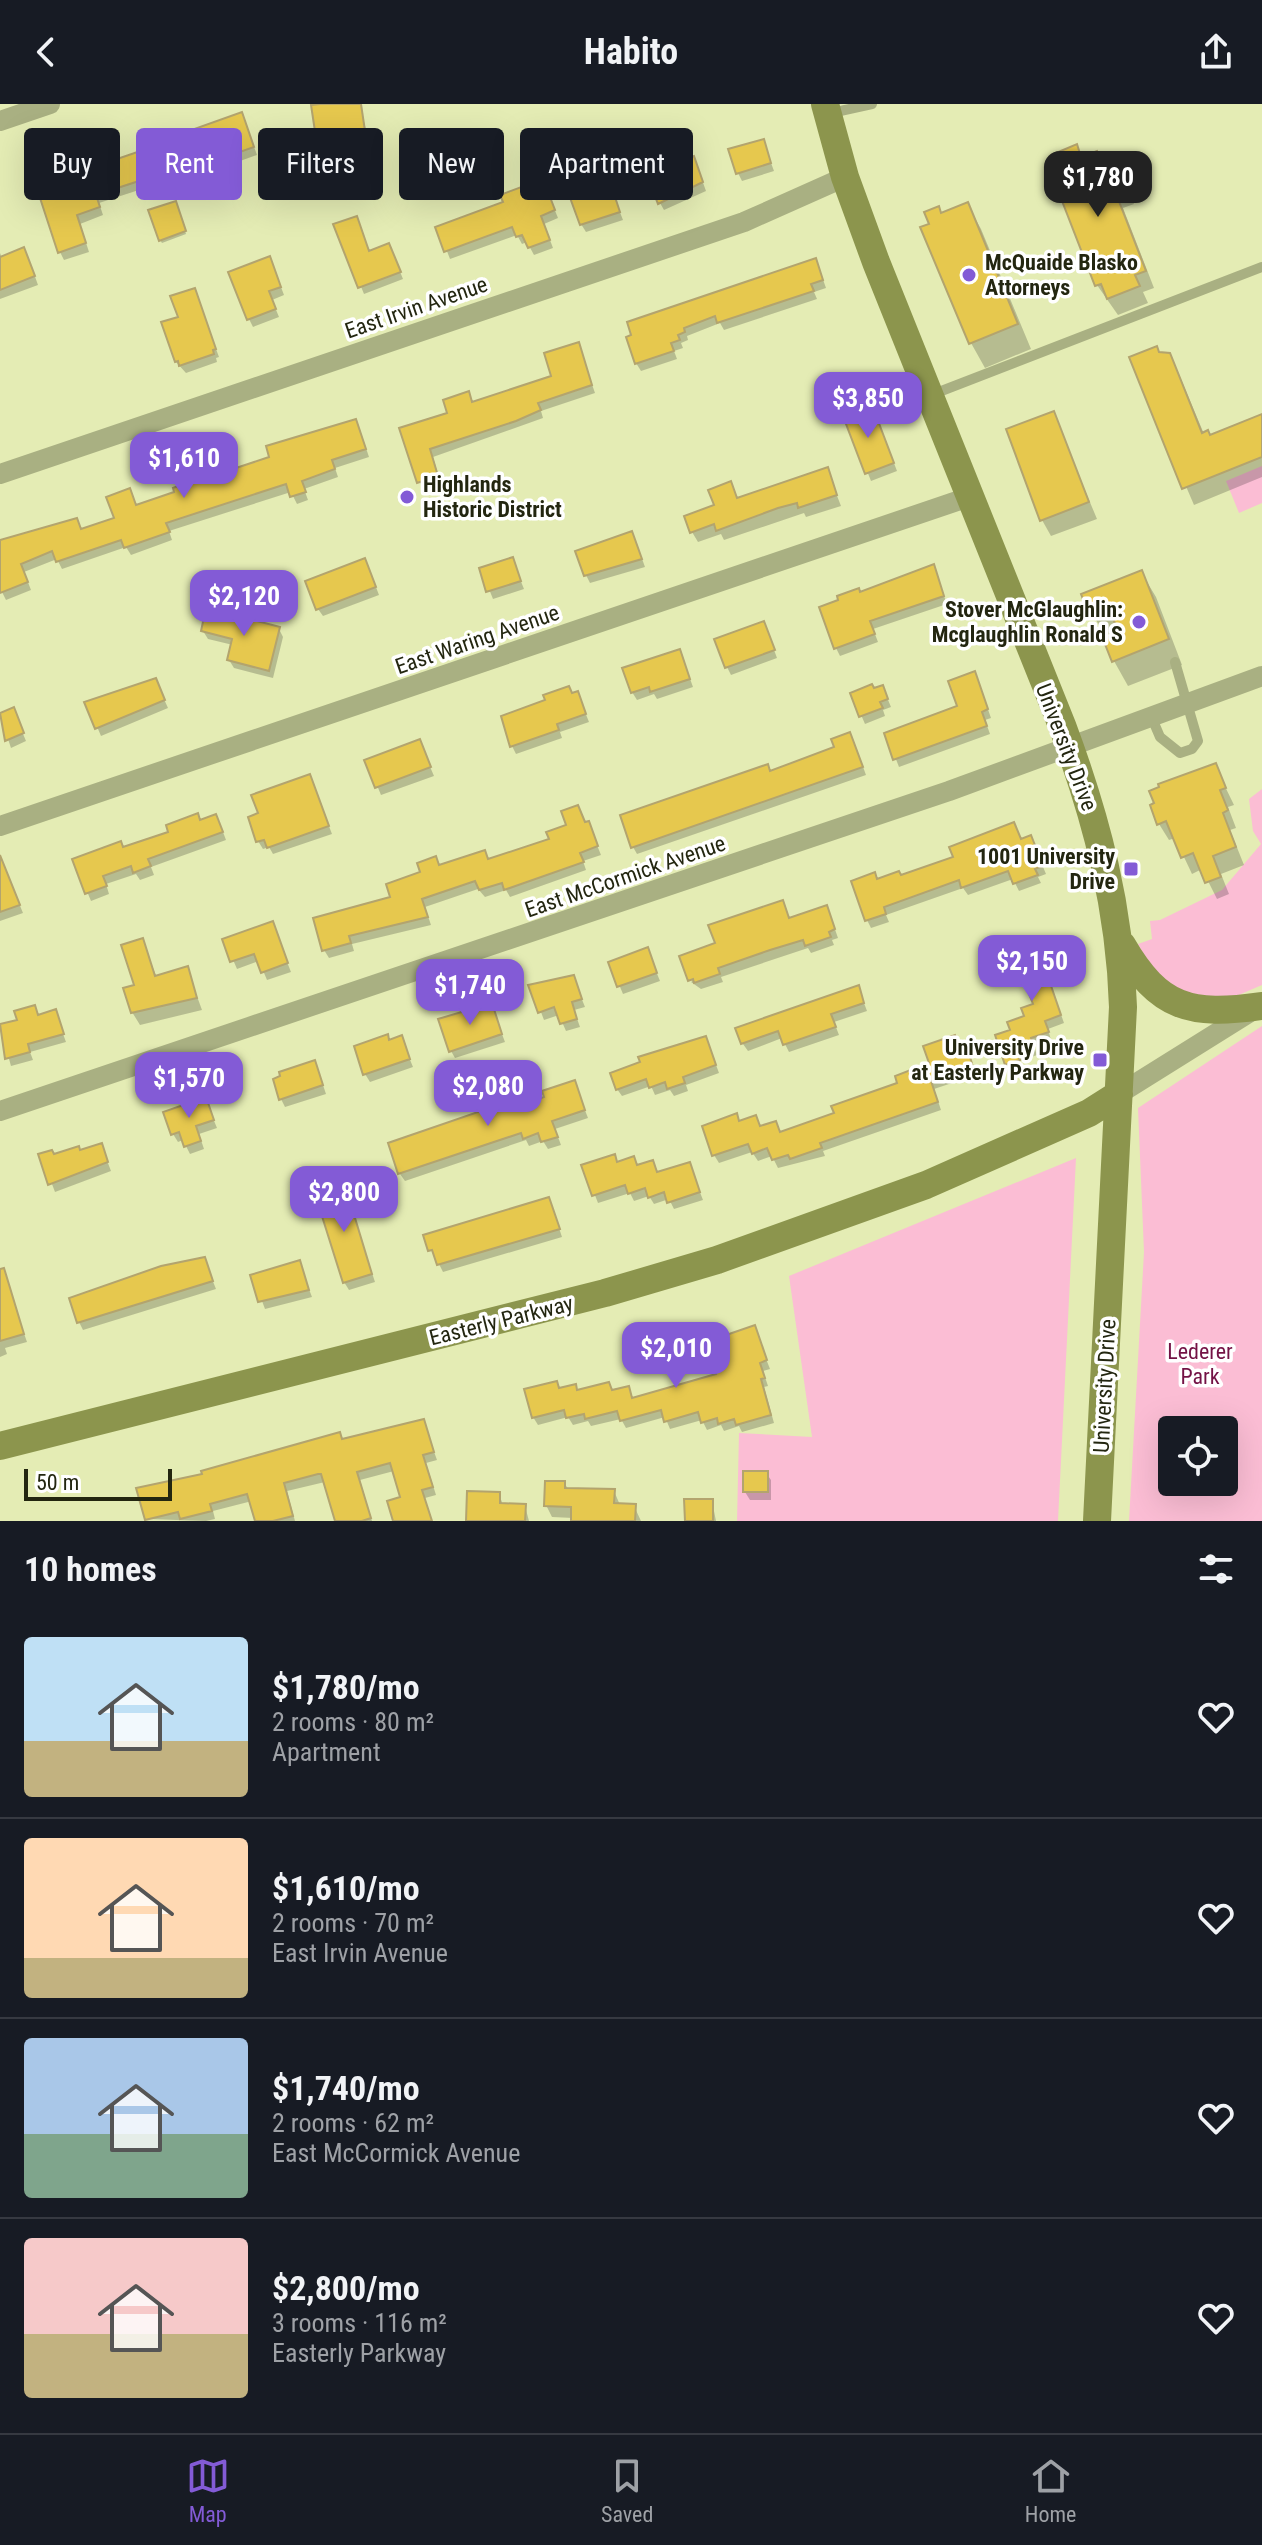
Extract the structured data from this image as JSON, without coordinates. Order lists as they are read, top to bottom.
{
  "streets": {
    "main road": ["University Drive", "Easterly Parkway"],
    "street": ["East Irvin Avenue", "East Waring Avenue", "East McCormick Avenue"]
  },
  "crossings": [
    ["East Irvin Avenue", "University Drive"],
    ["East Waring Avenue", "University Drive"],
    ["University Drive", "East McCormick Avenue"],
    ["University Drive", "Easterly Parkway"]
  ],
  "parks": ["Lederer Park"],
  "places": {
    "other": ["McQuaide Blasko Attorneys", "Highlands Historic District", "Stover McGlaughlin: Mcglaughlin Ronald S"],
    "transit": ["1001 University Drive", "University Drive at Easterly Parkway"]
  },
  "scale_bar": "50 m",
  "page": {
    "header": "Habito",
    "chip": [
      "Buy",
      "Rent",
      "Filters",
      "New",
      "Apartment"
    ],
    "price": [
      "$1,780",
      "$3,850",
      "$1,610",
      "$2,120",
      "$2,150",
      "$1,740",
      "$1,570",
      "$2,080",
      "$2,800",
      "$2,010"
    ],
    "scale": "50 m",
    "heading": "10 homes",
    "list": [
      {
        "name": "$1,780/mo",
        "note": "2 rooms · 80 m² · Apartment"
      },
      {
        "name": "$1,610/mo",
        "note": "2 rooms · 70 m² · East Irvin Avenue"
      },
      {
        "name": "$1,740/mo",
        "note": "2 rooms · 62 m² · East McCormick Avenue"
      },
      {
        "name": "$2,800/mo",
        "note": "3 rooms · 116 m² · Easterly Parkway"
      }
    ],
    "tabs": ["Map", "Saved", "Home"]
  }
}
